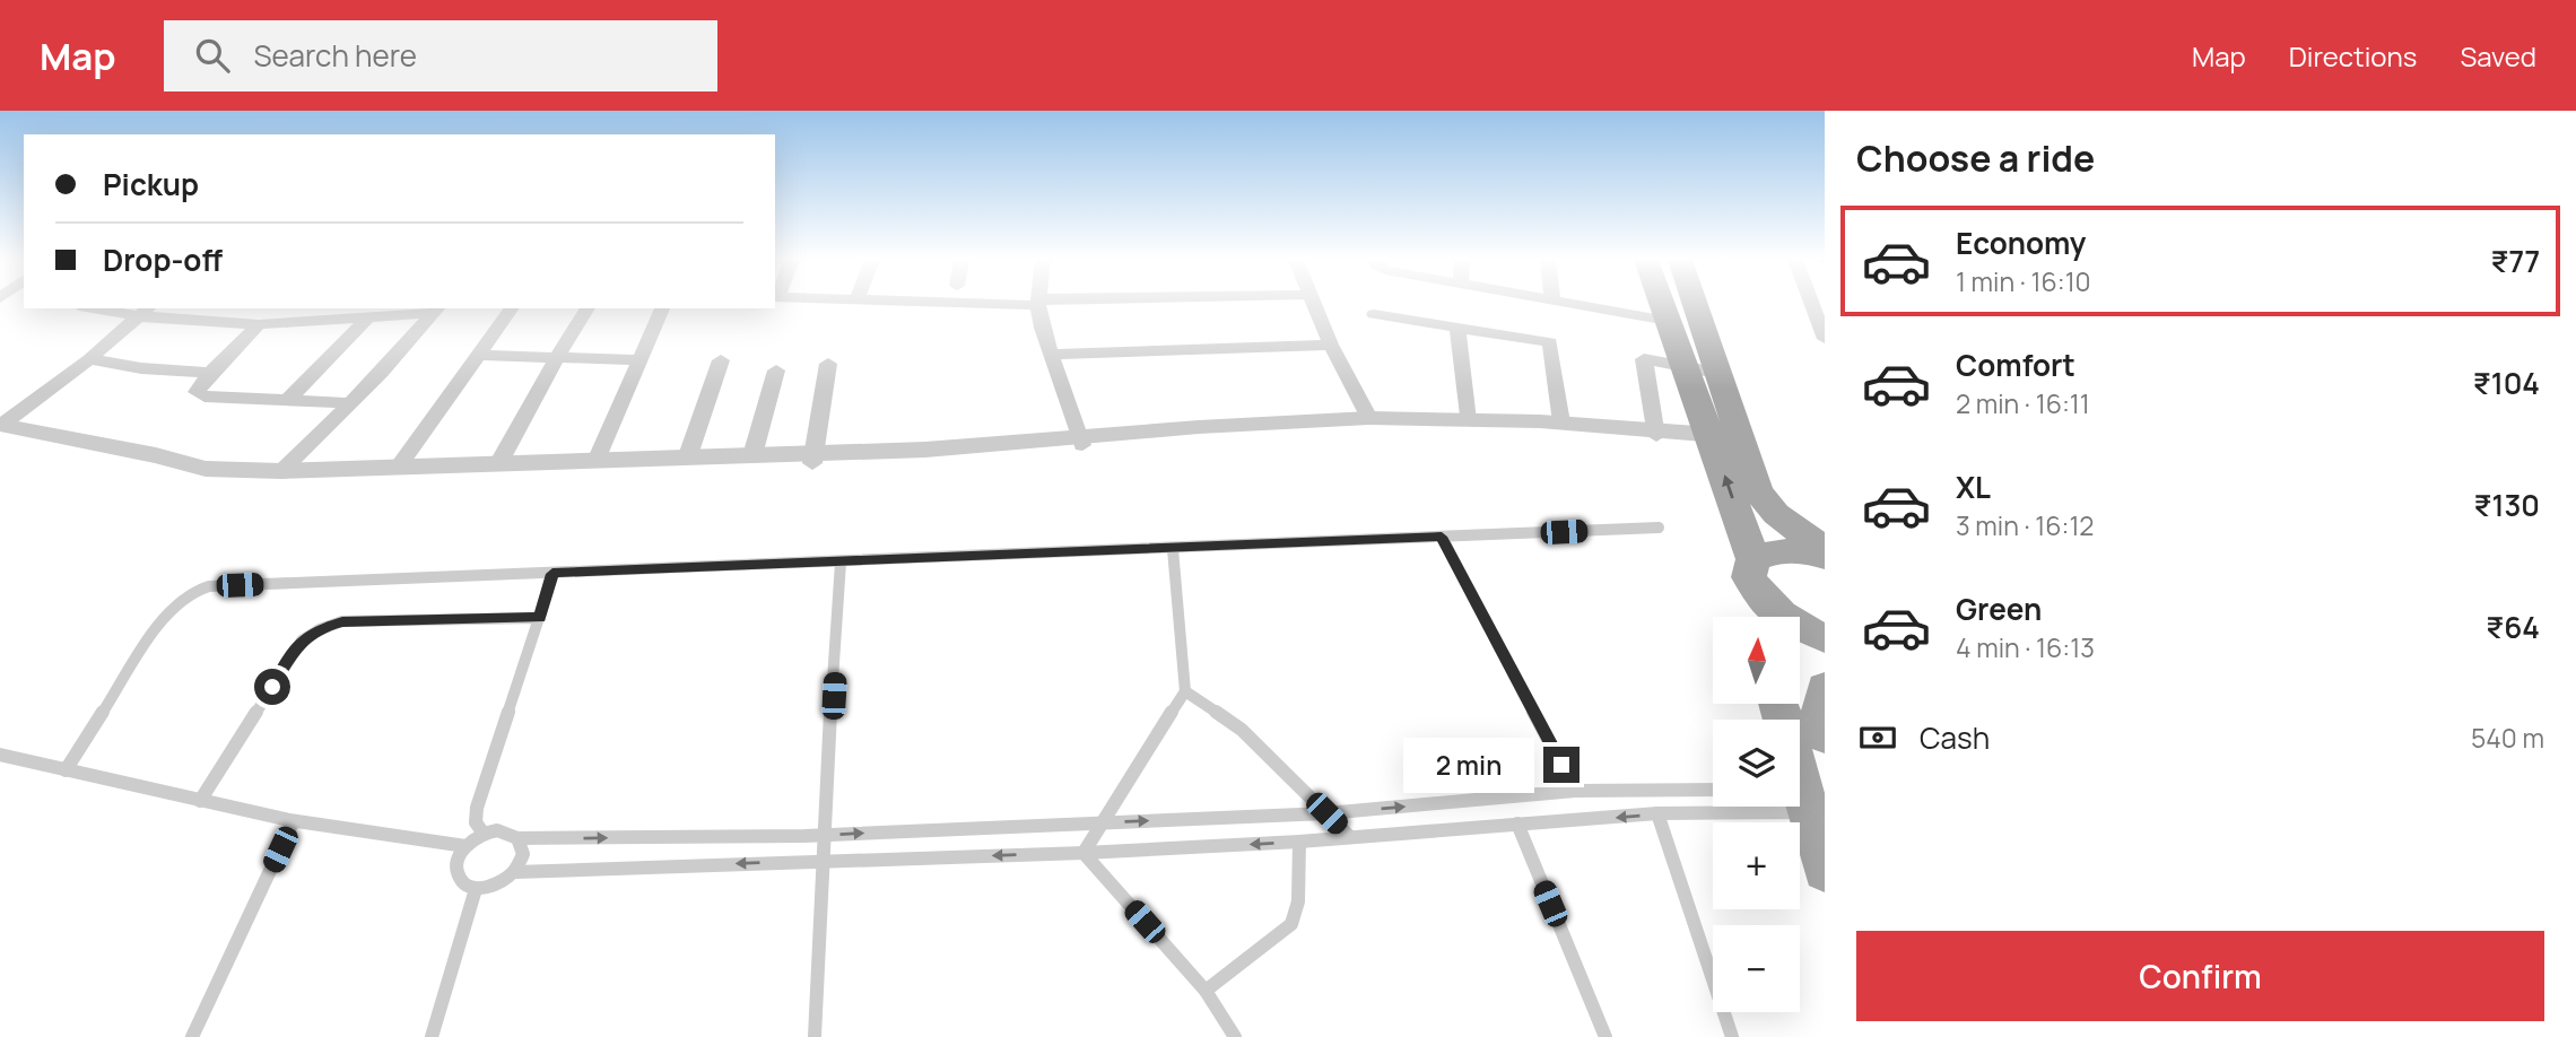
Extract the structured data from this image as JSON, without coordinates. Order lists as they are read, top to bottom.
{
  "north": "top",
  "page": {
    "header": "Map",
    "search": "Search here",
    "nav": ["Map", "Directions", "Saved"],
    "heading": "Choose a ride",
    "banner": ["Pickup", "Drop-off"],
    "list": [
      {
        "name": "Economy",
        "note": "1 min · 16:10",
        "value": "₹77"
      },
      {
        "name": "Comfort",
        "note": "2 min · 16:11",
        "value": "₹104"
      },
      {
        "name": "XL",
        "note": "3 min · 16:12",
        "value": "₹130"
      },
      {
        "name": "Green",
        "note": "4 min · 16:13",
        "value": "₹64"
      }
    ],
    "map_buttons": ["+", "−"],
    "pay": ["Cash", "540 m"],
    "bubble": "2 min",
    "buttons": "Confirm"
  }
}
